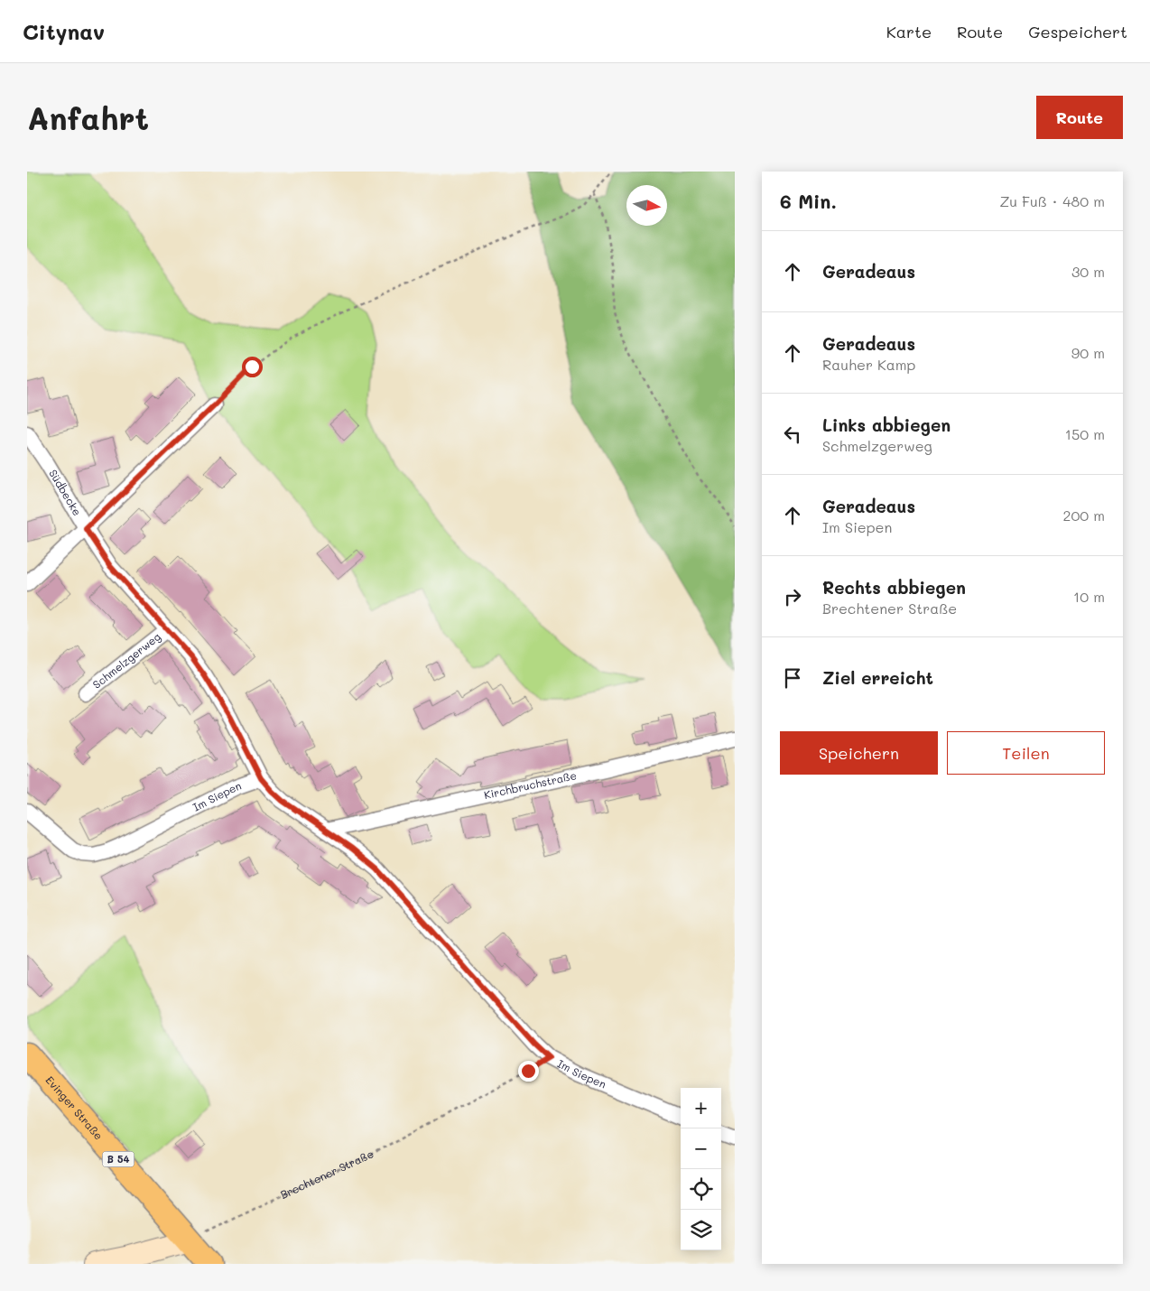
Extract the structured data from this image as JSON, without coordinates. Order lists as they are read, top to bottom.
{
  "streets": {
    "main road": ["Evinger Straße", "B 54"],
    "street": [
      "Südbecke",
      "Schmelzgerweg",
      "Kirchbruchstraße",
      "Im Siepen"
    ],
    "path": ["Brechtener Straße"]
  },
  "crossings": [
    ["Südbecke", "Schmelzgerweg"],
    ["Schmelzgerweg", "Im Siepen"],
    ["Kirchbruchstraße", "Im Siepen"],
    ["Im Siepen", "Brechtener Straße"],
    ["Evinger Straße", "Brechtener Straße"]
  ],
  "north": "right",
  "page": {
    "header": "Citynav",
    "nav": ["Karte", "Route", "Gespeichert"],
    "buttons": [
      "Route",
      ["Speichern", "Teilen"]
    ],
    "title": "Anfahrt",
    "heading": ["6 Min.", "Zu Fuß · 480 m"],
    "list": [
      ["Geradeaus", "30 m"],
      ["Geradeaus", "Rauher Kamp", "90 m"],
      ["Links abbiegen", "Schmelzgerweg", "150 m"],
      ["Geradeaus", "Im Siepen", "200 m"],
      ["Rechts abbiegen", "Brechtener Straße", "10 m"],
      "Ziel erreicht"
    ],
    "map_buttons": ["+", "−"]
  }
}
